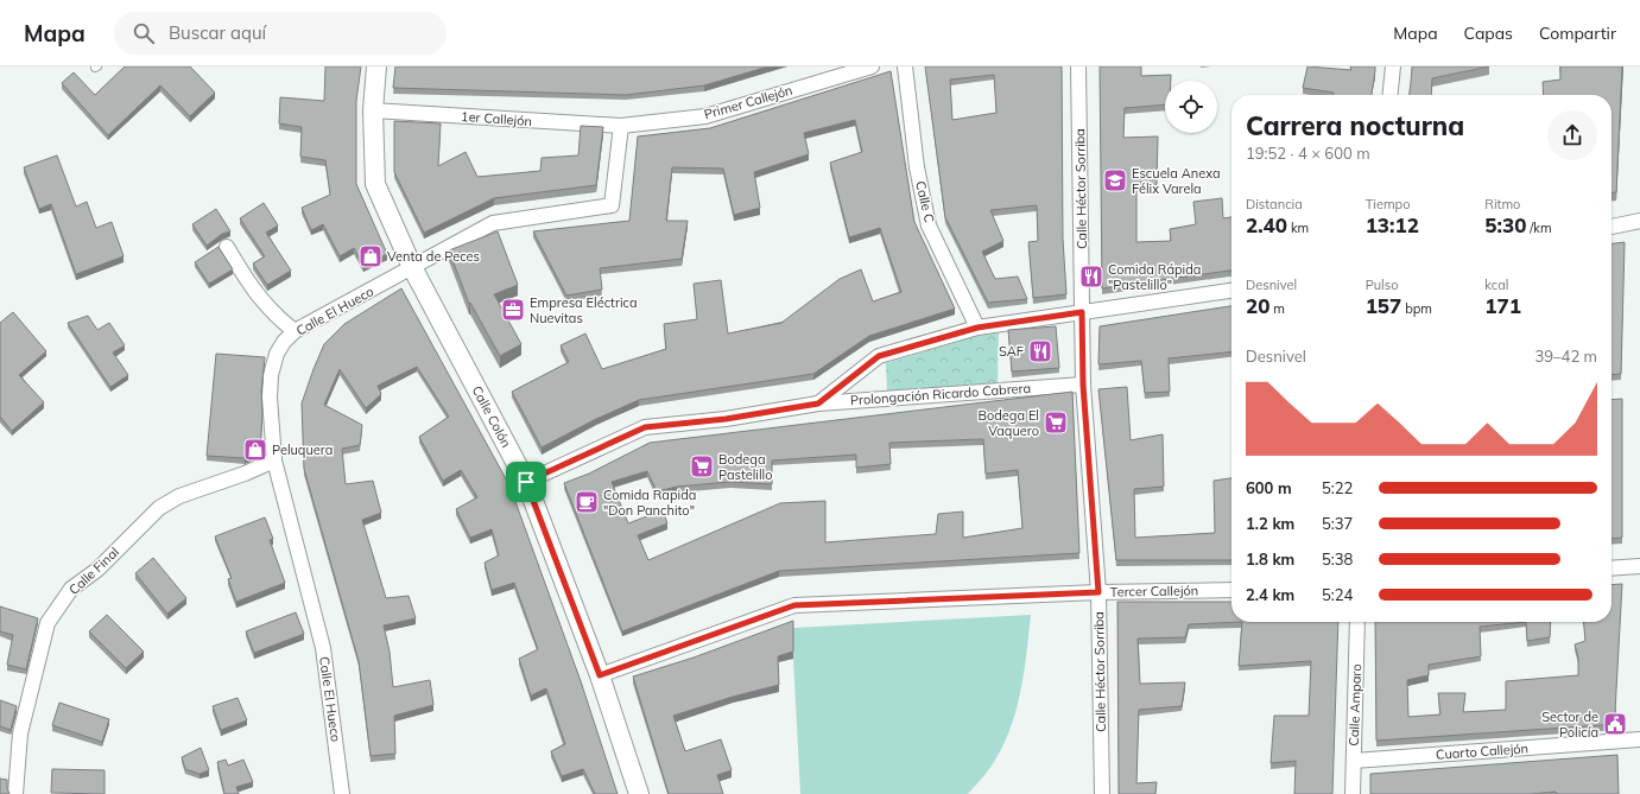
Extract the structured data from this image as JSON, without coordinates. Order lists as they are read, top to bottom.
{
  "streets": {
    "street": [
      "Primer Callejón",
      "1er Callejón",
      "Calle Héctor Sorriba",
      "Calle C",
      "Calle El Hueco",
      "Prolongación Ricardo Cabrera",
      "Calle Colón",
      "Calle Final",
      "Tercer Callejón",
      "Calle Amparo",
      "Cuarto Callejón"
    ]
  },
  "crossings": [
    ["Primer Callejón", "1er Callejón"],
    ["Primer Callejón", "Calle El Hueco"],
    ["1er Callejón", "Calle El Hueco"],
    ["1er Callejón", "Calle Colón"],
    ["Calle Héctor Sorriba", "Prolongación Ricardo Cabrera"],
    ["Calle Héctor Sorriba", "Tercer Callejón"],
    ["Calle El Hueco", "Calle Colón"],
    ["Calle El Hueco", "Calle Final"],
    ["Prolongación Ricardo Cabrera", "Calle Colón"],
    ["Calle Colón", "Tercer Callejón"],
    ["Calle Amparo", "Cuarto Callejón"]
  ],
  "places": {
    "school or university": ["Escuela Anexa Félix Varela"],
    "shop": ["Venta de Peces", "Peluquera"],
    "restaurant": ["Comida Rápida \"Pastelillo\"", "SAF"],
    "office": ["Empresa Eléctrica Nuevitas"],
    "supermarket": ["Bodega El Vaquero", "Bodega Pastelillo"],
    "cafe": ["Comida Rapida \"Don Panchito\""],
    "public building": ["Sector de Policía"]
  },
  "page": {
    "header": "Mapa",
    "search": "Buscar aquí",
    "nav": ["Mapa", "Capas", "Compartir"],
    "heading": ["Carrera nocturna", "19:52 · 4 × 600 m"],
    "stats": [
      ["Distancia", "2.40 km"],
      ["Tiempo", "13:12"],
      ["Ritmo", "5:30 /km"],
      ["Desnivel", "20 m"],
      ["Pulso", "157 bpm"],
      ["kcal", "171"]
    ],
    "chart": ["Desnivel", "39–42 m"],
    "list": [
      {
        "name": "600 m",
        "note": "5:22"
      },
      {
        "name": "1.2 km",
        "note": "5:37"
      },
      {
        "name": "1.8 km",
        "note": "5:38"
      },
      {
        "name": "2.4 km",
        "note": "5:24"
      }
    ]
  }
}
